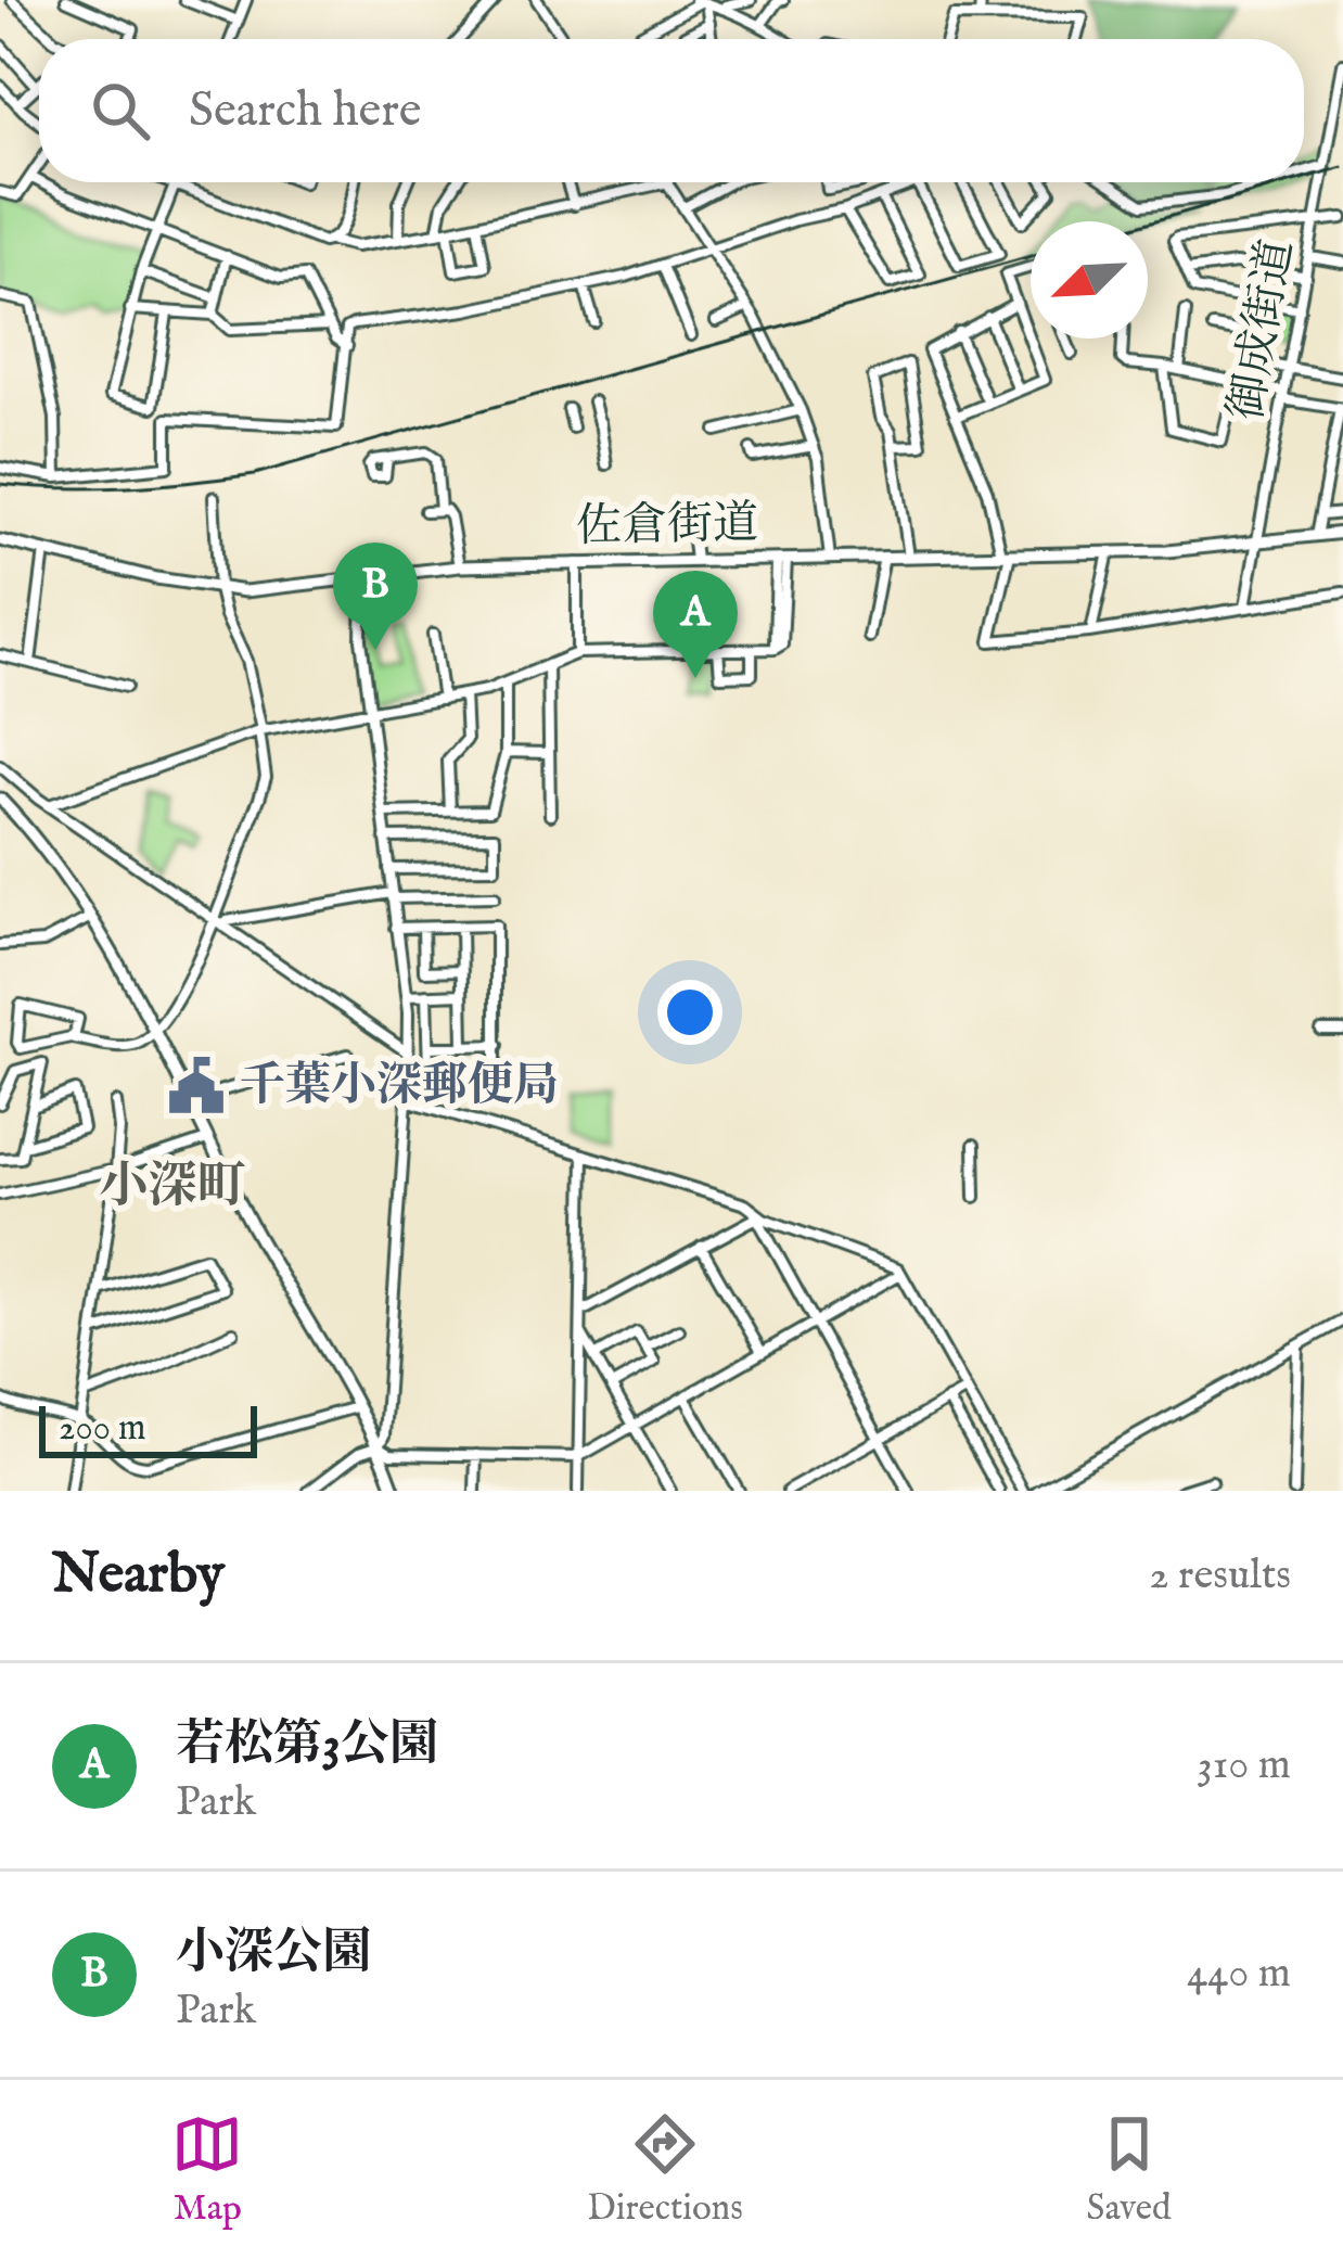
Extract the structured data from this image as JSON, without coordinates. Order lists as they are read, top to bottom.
{
  "streets": {
    "main road": ["佐倉街道"],
    "street": ["御成街道"]
  },
  "crossings": [
    ["御成街道", "佐倉街道"]
  ],
  "districts": ["小深町"],
  "places": {
    "public building": ["千葉小深郵便局"]
  },
  "scale_bar": "200 m",
  "north": "bottom left",
  "page": {
    "search": "Search here",
    "pins": ["B", "A"],
    "scale": "200 m",
    "heading": ["Nearby", "2 results"],
    "list": [
      {
        "mark": "A",
        "name": "若松第3公園",
        "note": "Park",
        "value": "310 m"
      },
      {
        "mark": "B",
        "name": "小深公園",
        "note": "Park",
        "value": "440 m"
      }
    ],
    "nav": ["Map", "Directions", "Saved"]
  }
}
